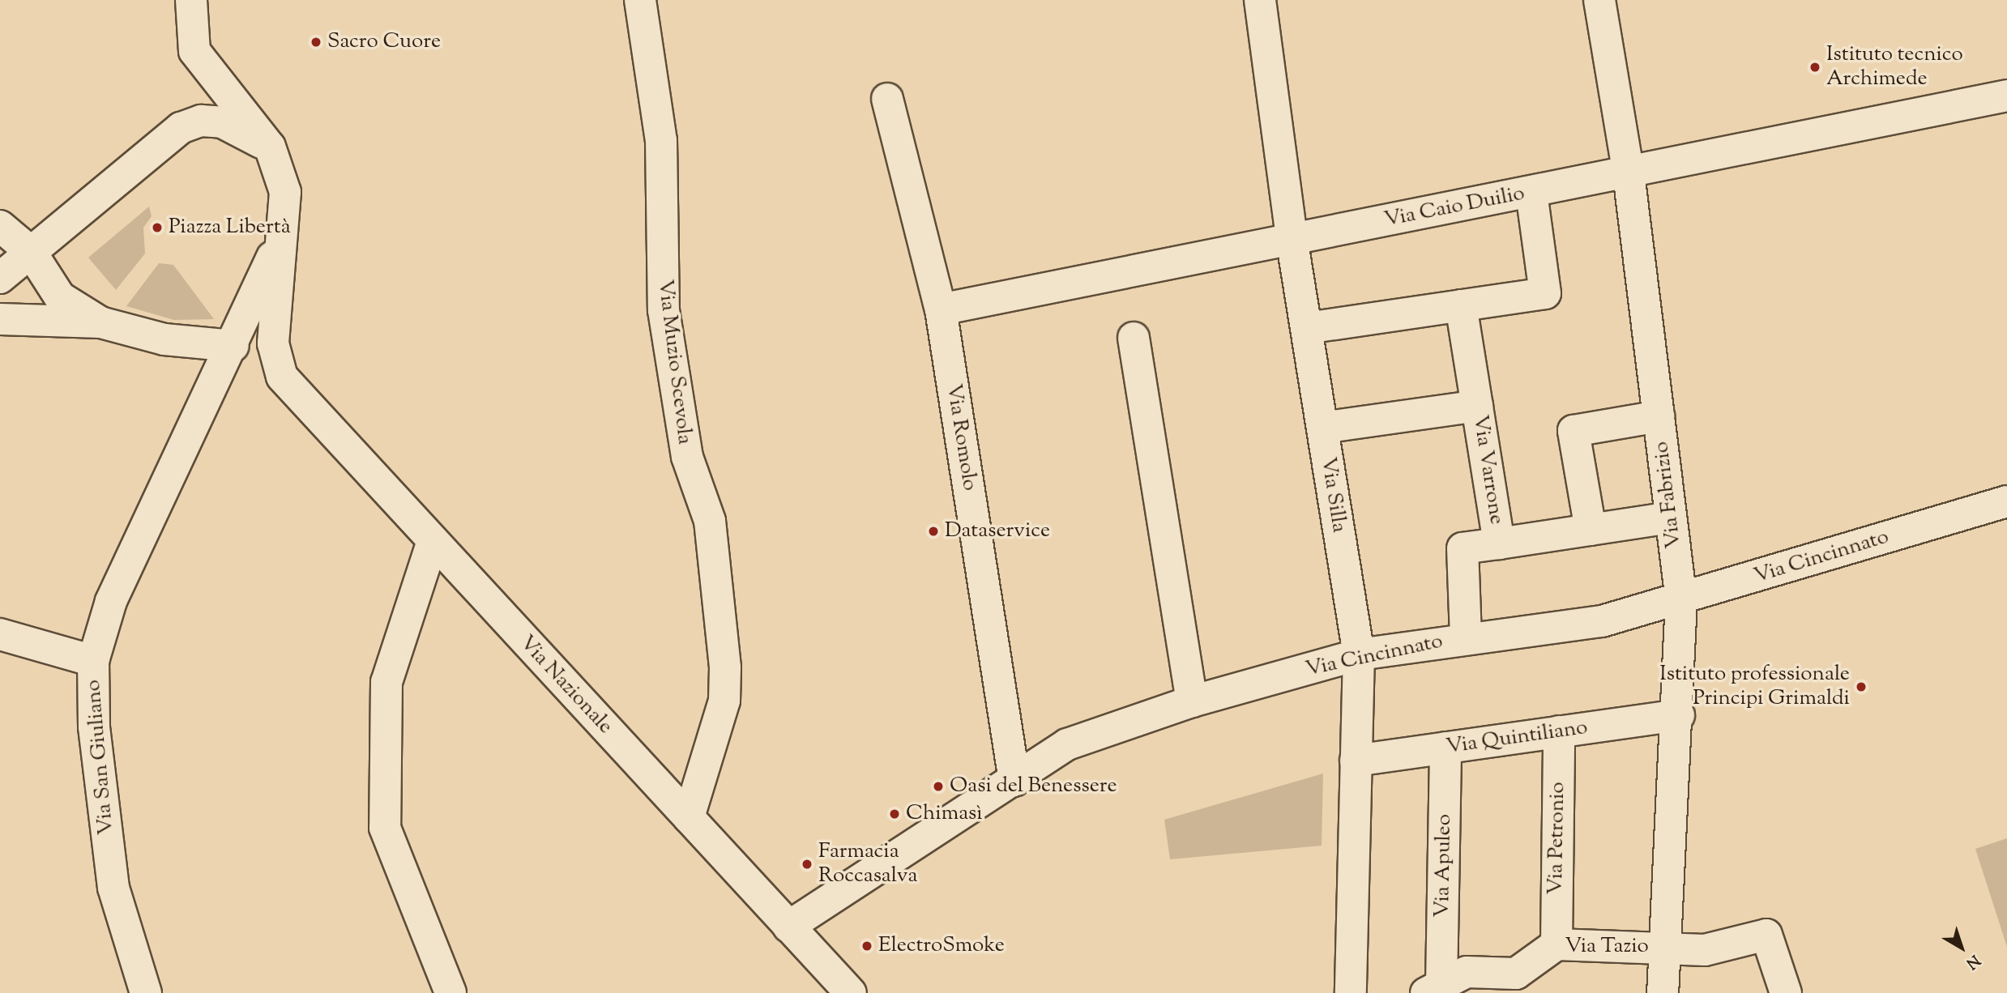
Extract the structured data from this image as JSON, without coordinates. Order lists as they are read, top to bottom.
{
  "streets": {
    "street": [
      "Via Caio Duilio",
      "Via Muzio Scevola",
      "Via Romolo",
      "Via Varrone",
      "Via Silla",
      "Via Fabrizio",
      "Via Cincinnato",
      "Via Nazionale",
      "Via Quintiliano",
      "Via San Giuliano",
      "Via Petronio",
      "Via Apuleo",
      "Via Tazio"
    ]
  },
  "crossings": [
    ["Via Caio Duilio", "Via Romolo"],
    ["Via Caio Duilio", "Via Silla"],
    ["Via Caio Duilio", "Via Fabrizio"],
    ["Via Muzio Scevola", "Via Nazionale"],
    ["Via Romolo", "Via Cincinnato"],
    ["Via Varrone", "Via Cincinnato"],
    ["Via Silla", "Via Cincinnato"],
    ["Via Silla", "Via Quintiliano"],
    ["Via Fabrizio", "Via Cincinnato"],
    ["Via Fabrizio", "Via Quintiliano"],
    ["Via Fabrizio", "Via Tazio"],
    ["Via Cincinnato", "Via Nazionale"],
    ["Via Nazionale", "Via San Giuliano"],
    ["Via Quintiliano", "Via Petronio"],
    ["Via Quintiliano", "Via Apuleo"],
    ["Via Petronio", "Via Tazio"],
    ["Via Apuleo", "Via Tazio"]
  ],
  "places": [
    "Sacro Cuore",
    "Istituto tecnico Archimede",
    "Piazza Libertà",
    "Dataservice",
    "Istituto professionale Principi Grimaldi",
    "Oasi del Benessere",
    "Chimasì",
    "Farmacia Roccasalva",
    "ElectroSmoke"
  ],
  "north": "bottom right"
}
